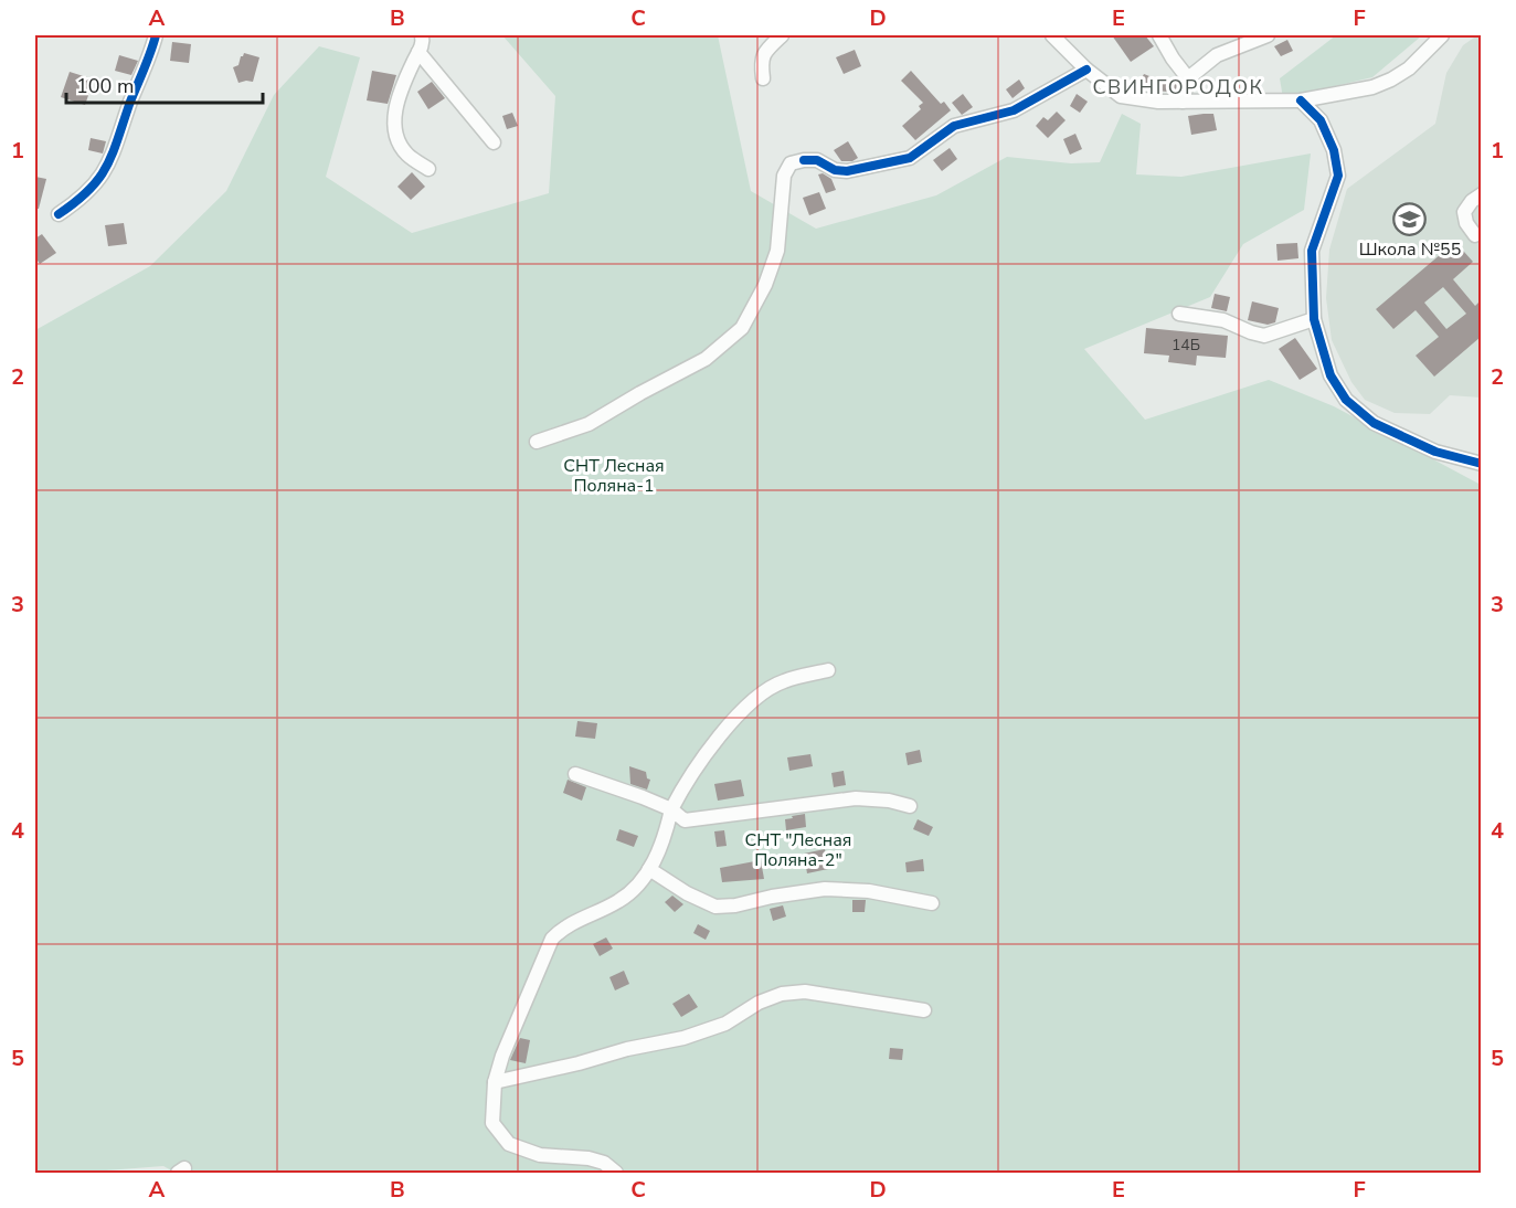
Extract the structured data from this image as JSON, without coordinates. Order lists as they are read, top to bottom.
{
  "districts": ["СВИНГОРОДОК"],
  "parks": ["СНТ Лесная Поляна-1", "СНТ \"Лесная Поляна-2\""],
  "places": {
    "school or university": ["Школа №55"]
  },
  "house_numbers": ["14Б"],
  "scale_bar": "100 m",
  "grid": {
    "columns": [
      "A",
      "B",
      "C",
      "D",
      "E",
      "F"
    ],
    "rows": [
      "1",
      "2",
      "3",
      "4",
      "5"
    ]
  }
}
